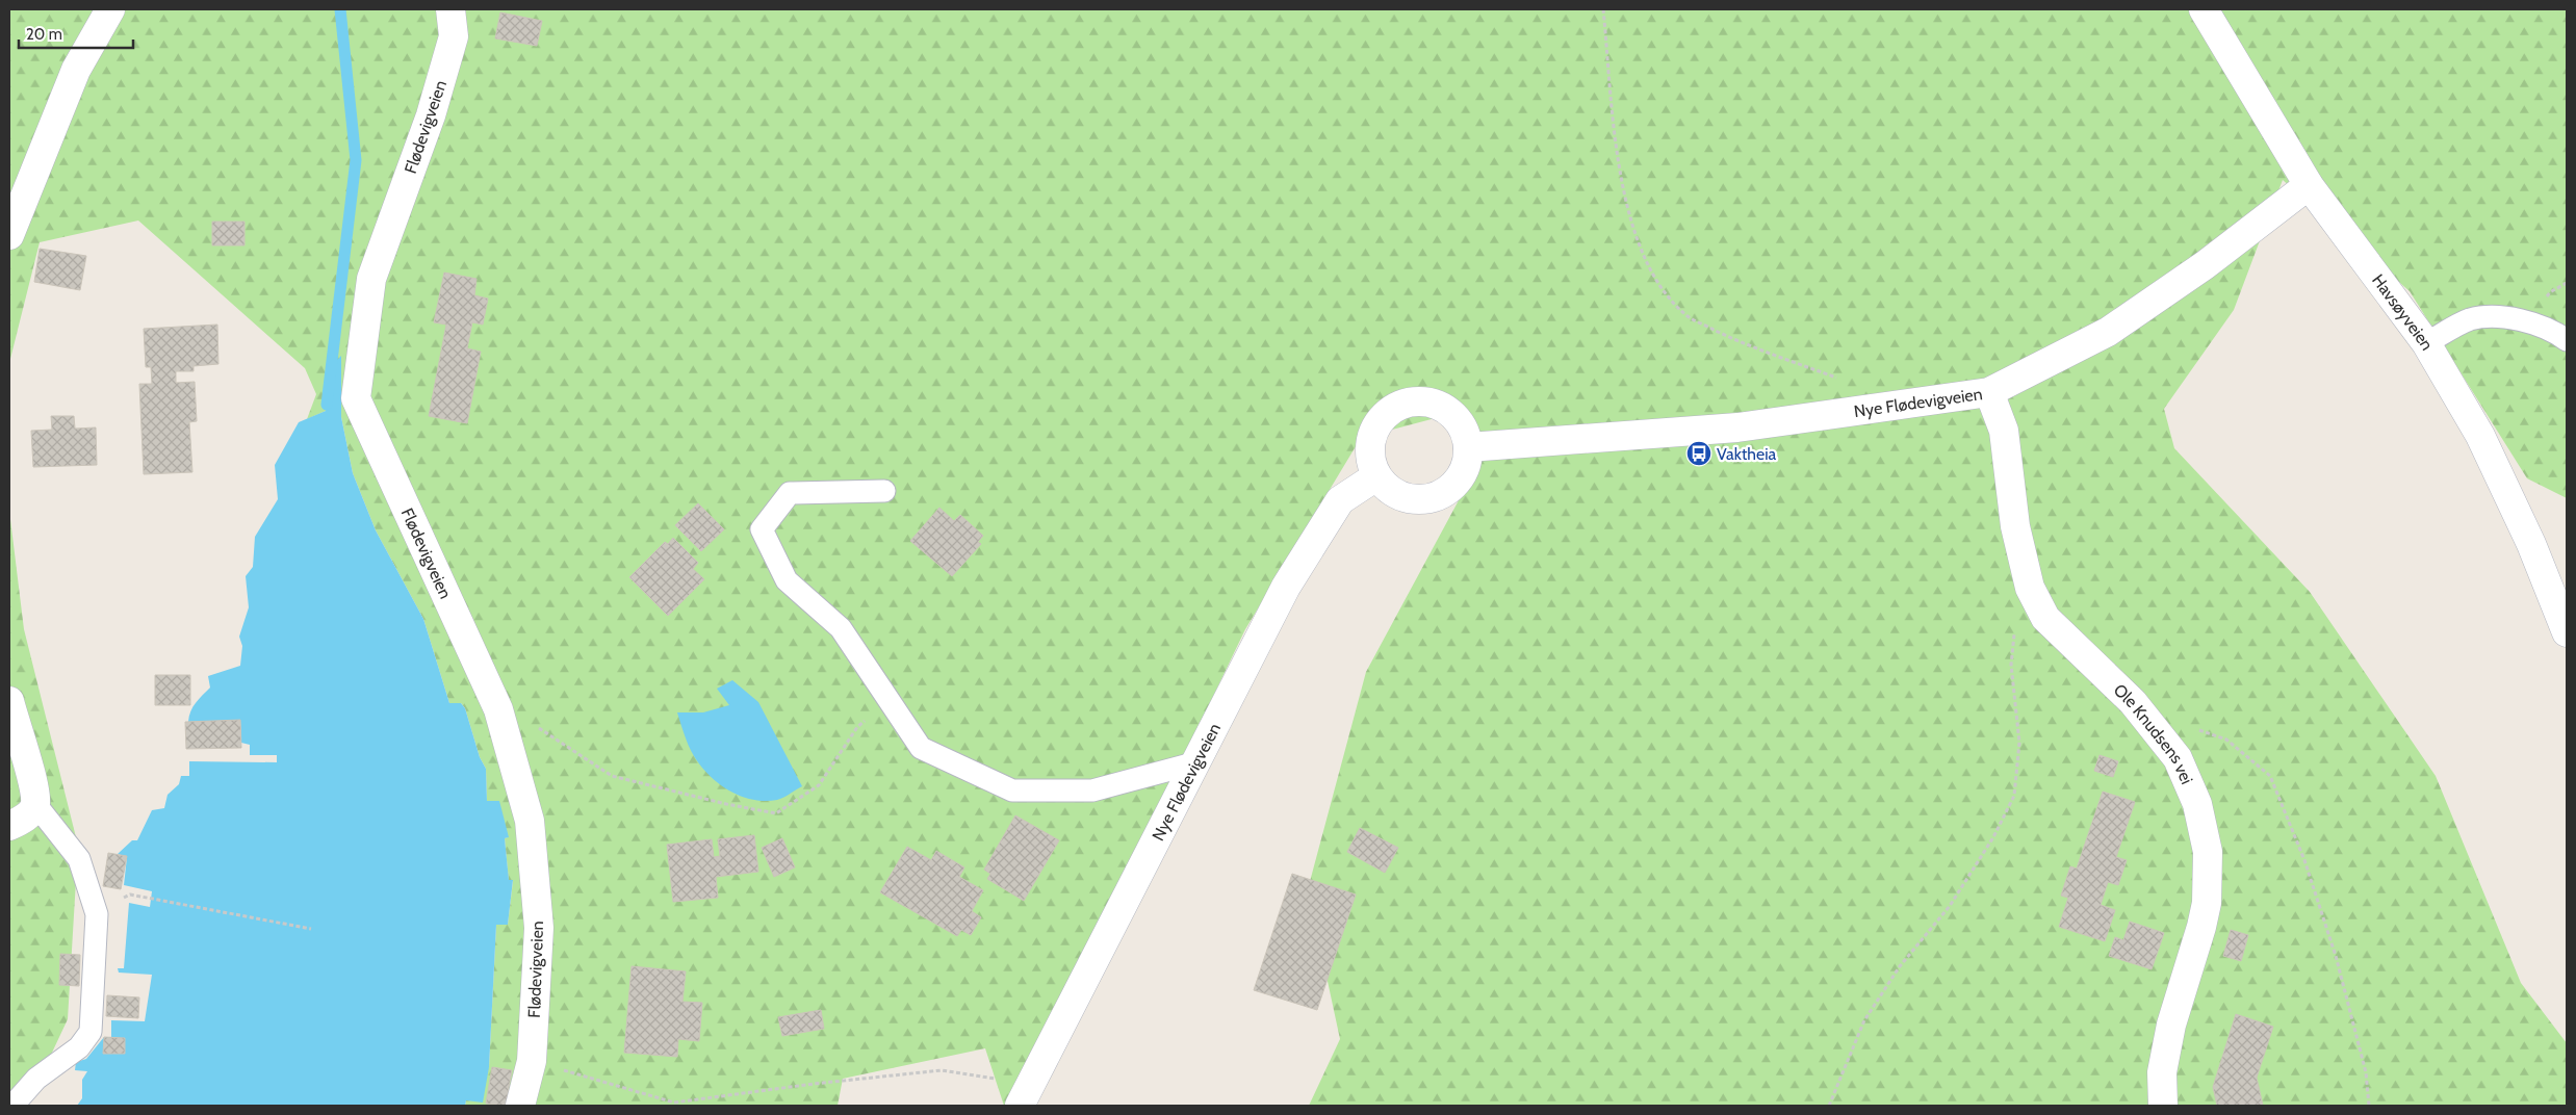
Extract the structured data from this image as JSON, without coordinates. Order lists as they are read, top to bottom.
{
  "streets": {
    "street": [
      "Flødevigveien",
      "Havsøyveien",
      "Nye Flødevigveien",
      "Ole Knudsens vei"
    ]
  },
  "crossings": [
    ["Havsøyveien", "Nye Flødevigveien"],
    ["Nye Flødevigveien", "Ole Knudsens vei"]
  ],
  "places": {
    "bus stop": ["Vaktheia"]
  },
  "scale_bar": "20 m"
}
